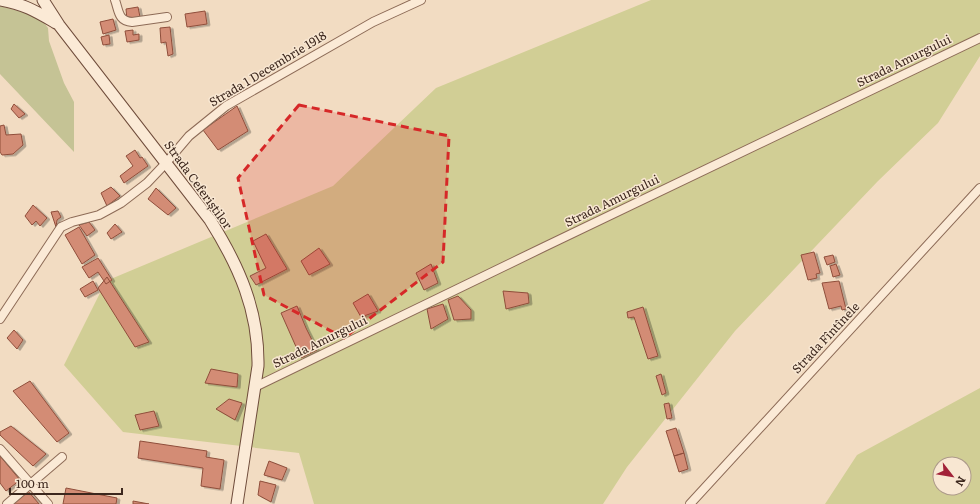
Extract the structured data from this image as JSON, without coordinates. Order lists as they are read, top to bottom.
{
  "streets": {
    "street": [
      "Strada Amurgului",
      "Strada 1 Decembrie 1918",
      "Strada Ceferiștilor",
      "Strada Fîntînele"
    ]
  },
  "crossings": [
    ["Strada Amurgului", "Strada Ceferiștilor"],
    ["Strada 1 Decembrie 1918", "Strada Ceferiștilor"]
  ],
  "scale_bar": "100 m",
  "north": "bottom right"
}
